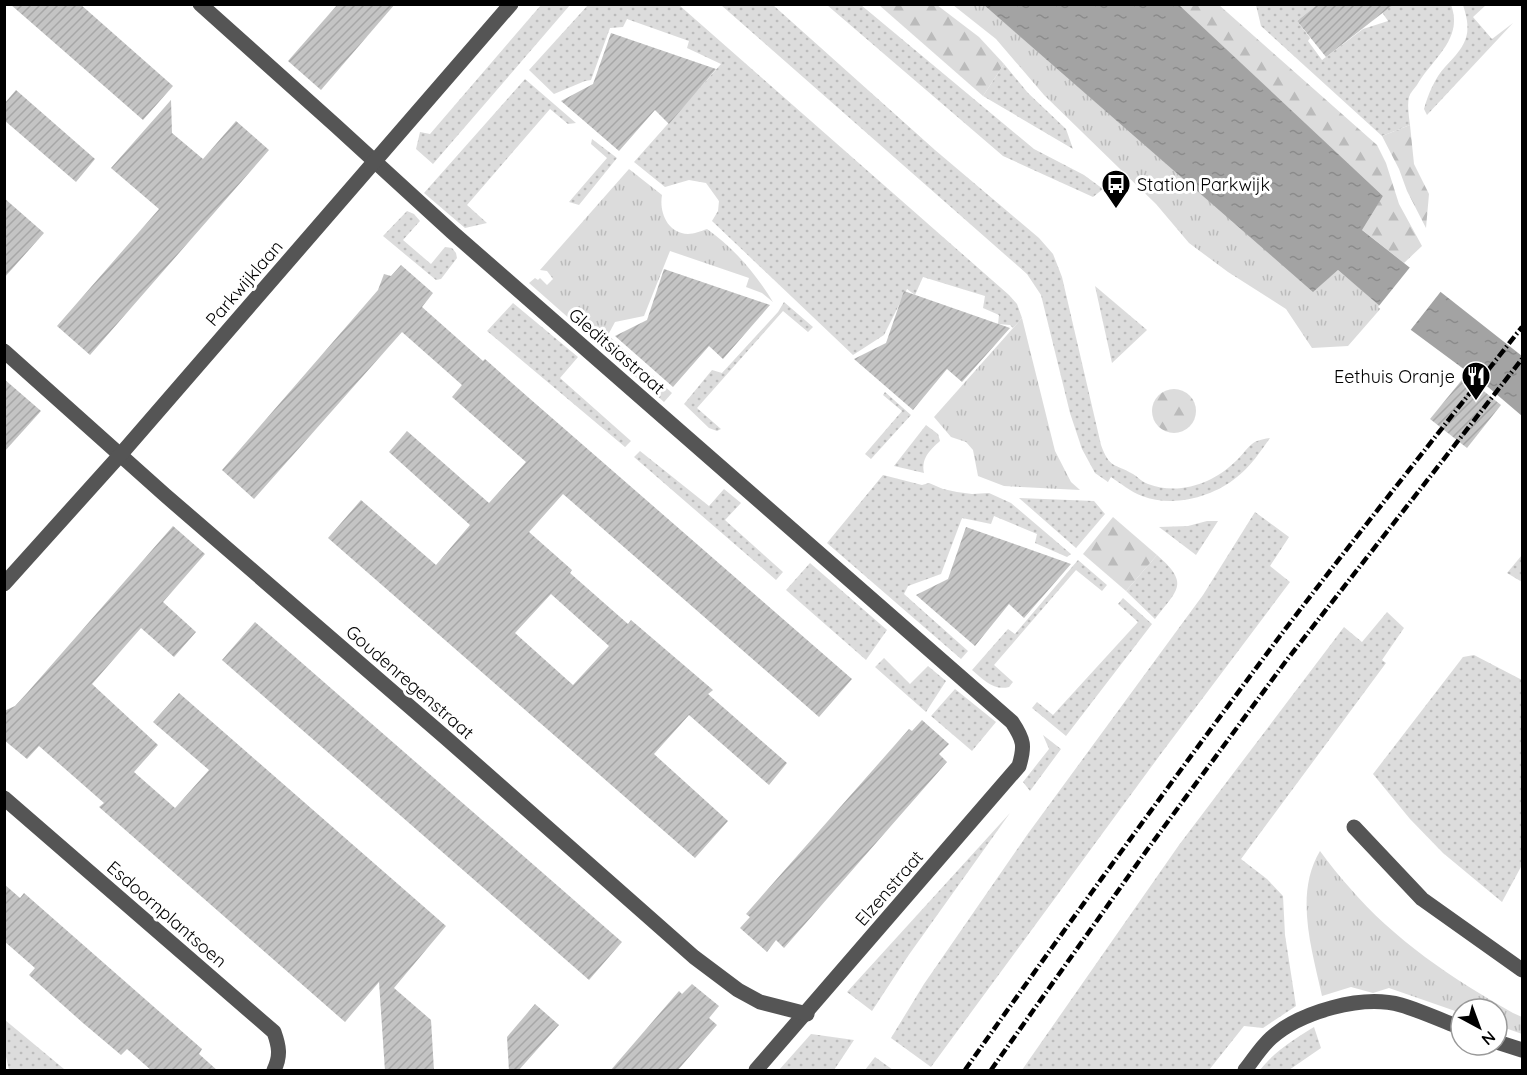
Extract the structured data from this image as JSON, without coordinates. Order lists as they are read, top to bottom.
{
  "streets": {
    "street": [
      "Parkwijklaan",
      "Gleditsiastraat",
      "Goudenregenstraat",
      "Elzenstraat",
      "Esdoornplantsoen"
    ]
  },
  "crossings": [
    ["Parkwijklaan", "Gleditsiastraat"],
    ["Parkwijklaan", "Goudenregenstraat"],
    ["Gleditsiastraat", "Elzenstraat"],
    ["Goudenregenstraat", "Elzenstraat"]
  ],
  "places": {
    "bus stop": ["Station Parkwijk"],
    "restaurant": ["Eethuis Oranje"]
  },
  "north": "bottom right"
}
